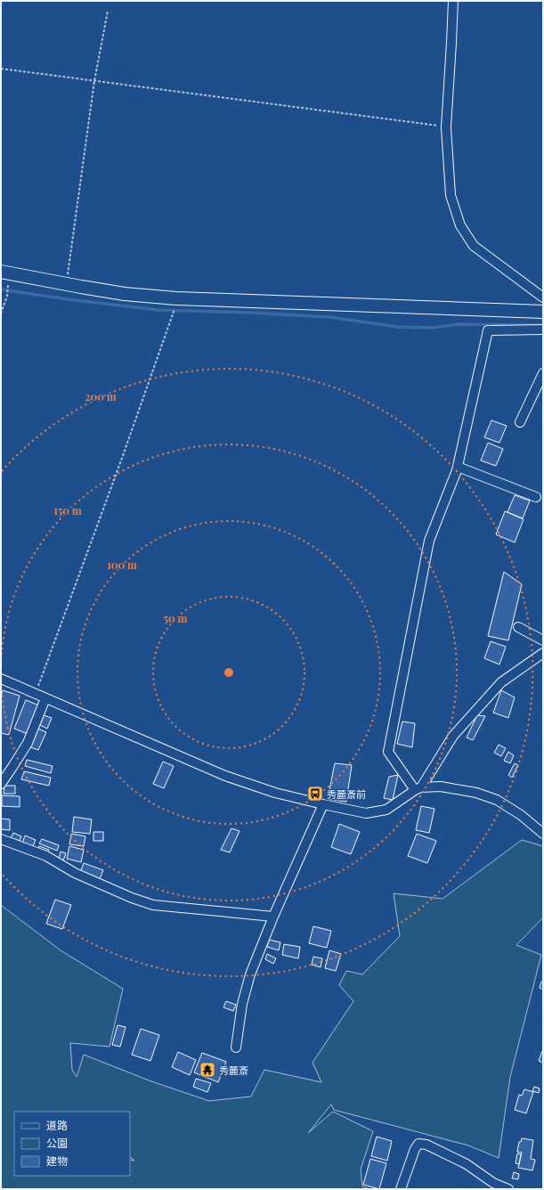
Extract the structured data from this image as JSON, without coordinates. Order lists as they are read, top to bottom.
{
  "places": {
    "bus stop": ["秀麓斎前"],
    "temple": ["秀麓斎"]
  },
  "legend": ["道路", "公園", "建物"],
  "rings": [
    "200 m",
    "150 m",
    "100 m",
    "50 m"
  ]
}
